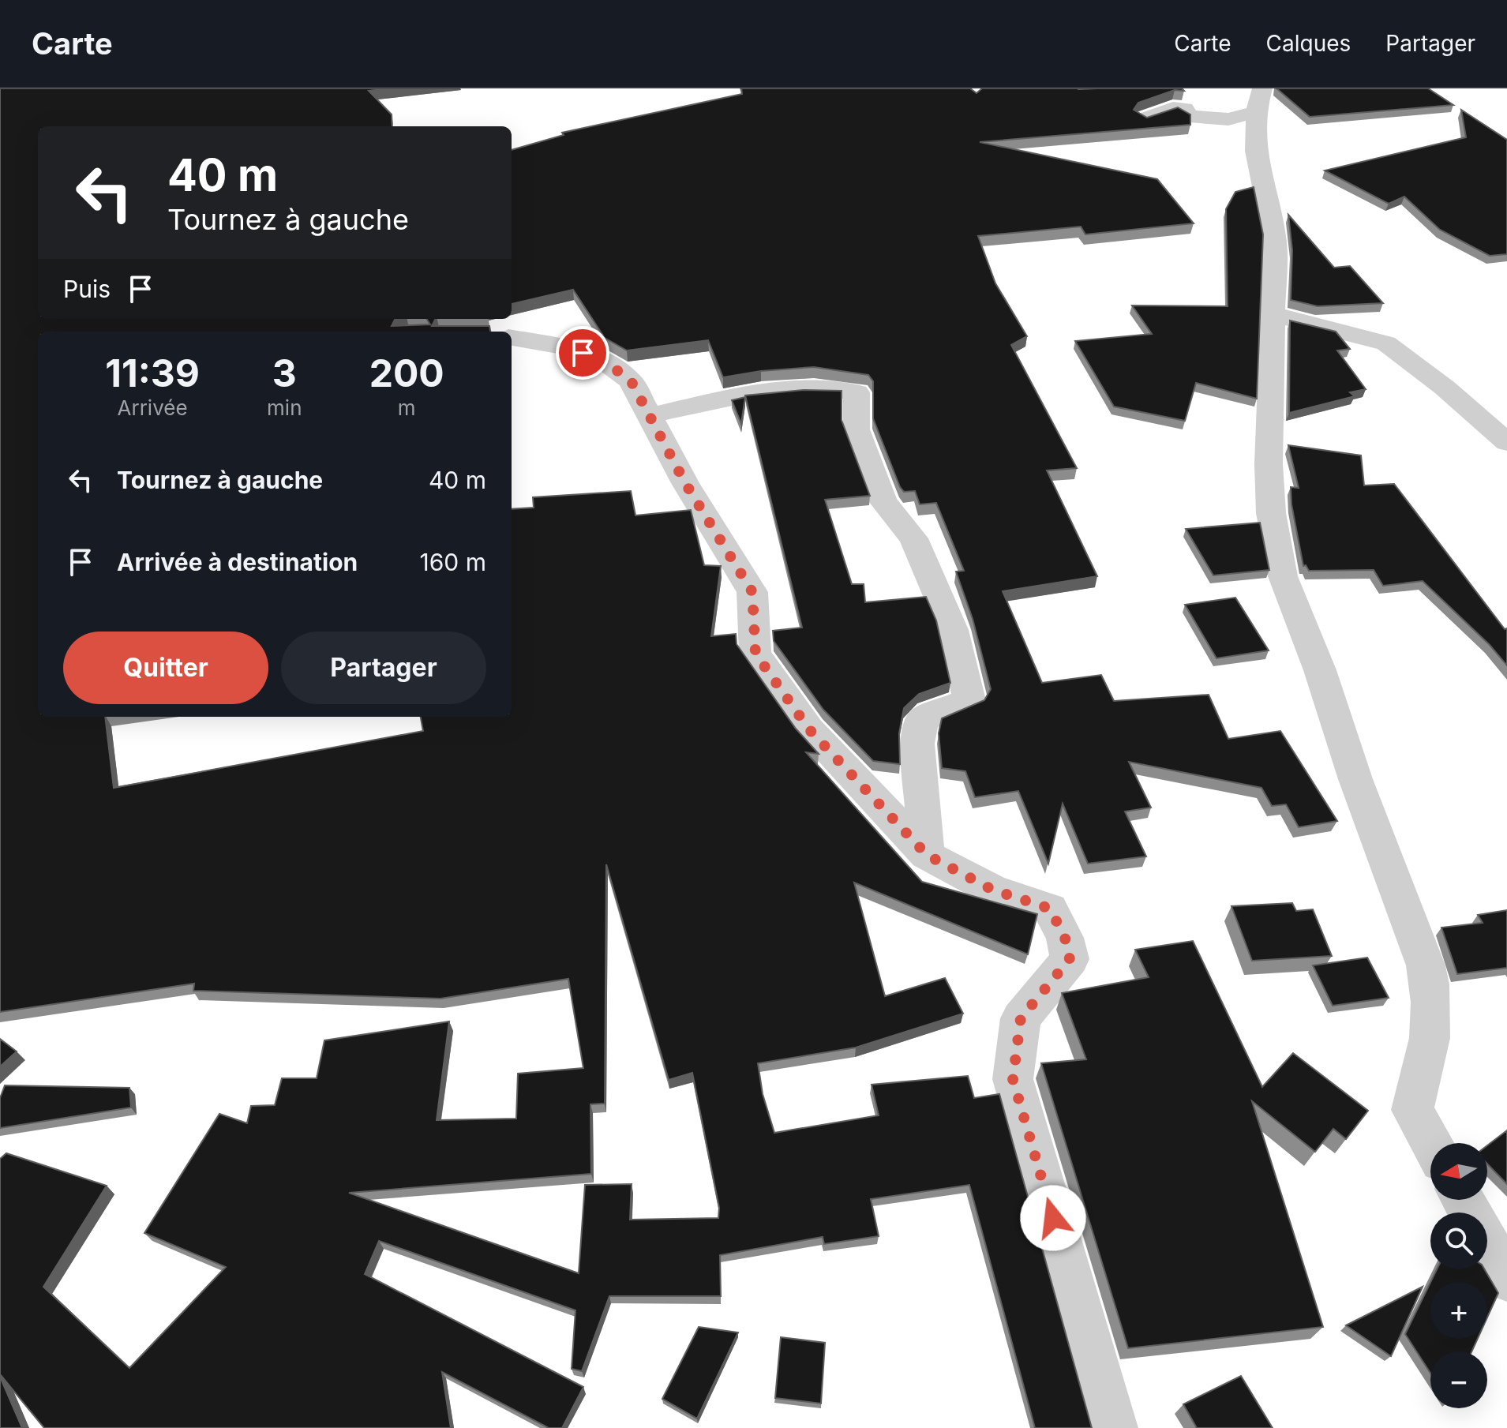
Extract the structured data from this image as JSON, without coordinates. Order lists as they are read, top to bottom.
{
  "north": "left",
  "page": {
    "header": "Carte",
    "nav": ["Carte", "Calques", "Partager"],
    "turn": ["40 m", "Tournez à gauche"],
    "then": "Puis",
    "eta": [
      "11:39",
      "Arrivée",
      "3",
      "min",
      "200",
      "m"
    ],
    "list": [
      {
        "name": "Tournez à gauche",
        "value": "40 m"
      },
      {
        "name": "Arrivée à destination",
        "value": "160 m"
      }
    ],
    "buttons": ["Quitter", "Partager"],
    "map_buttons": ["+", "−"]
  }
}
